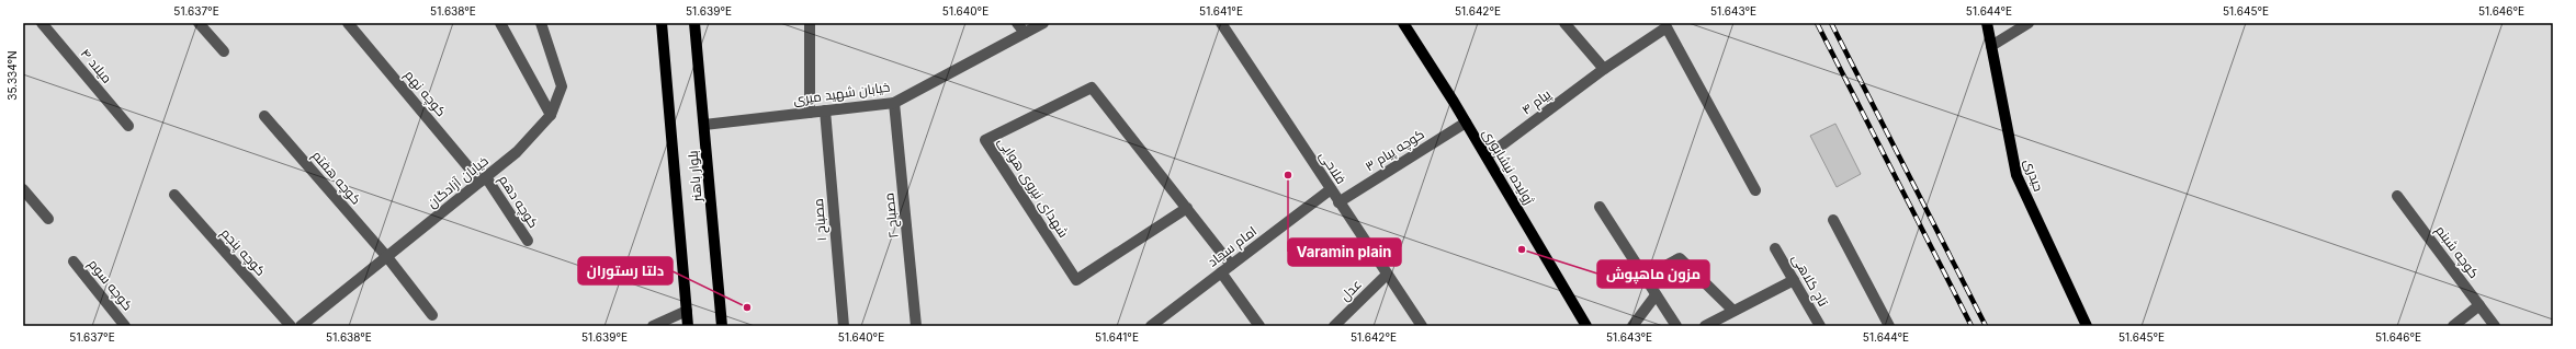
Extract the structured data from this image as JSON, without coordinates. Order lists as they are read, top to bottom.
{
  "streets": {
    "main road": ["ژولیده نیشابوری", "حیدری", "بلوار باهنر"],
    "street": [
      "میلاد ۴",
      "کوچه نهم",
      "خیابان شهید میری",
      "پیام ۴",
      "کوچه پیام ۳",
      "فلاحی",
      "کوچه هفتم",
      "خیابان آزادگان",
      "شهدای نیروی هوایی",
      "کوچه دهم",
      "مصباح ۲",
      "مصباح ۱",
      "امام سجاد",
      "کوچه پنجم",
      "کوچه شبنم",
      "تاج کلاهی",
      "کوچه سوم",
      "عدل"
    ]
  },
  "crossings": [
    ["کوچه نهم", "خیابان آزادگان"],
    ["کوچه نهم", "کوچه دهم"],
    ["خیابان شهید میری", "بلوار باهنر"],
    ["خیابان شهید میری", "مصباح ۲"],
    ["خیابان شهید میری", "مصباح ۱"],
    ["پیام ۴", "ژولیده نیشابوری"],
    ["کوچه پیام ۳", "ژولیده نیشابوری"],
    ["کوچه پیام ۳", "فلاحی"],
    ["فلاحی", "امام سجاد"],
    ["فلاحی", "عدل"],
    ["کوچه هفتم", "خیابان آزادگان"],
    ["خیابان آزادگان", "کوچه دهم"],
    ["شهدای نیروی هوایی", "امام سجاد"]
  ],
  "places": ["Varamin plain", "مزون ماهپوش", "دلتا رستوران"],
  "coordinates": [
    "51.637°E",
    "51.638°E",
    "51.639°E",
    "51.640°E",
    "51.641°E",
    "51.642°E",
    "51.643°E",
    "51.644°E",
    "51.645°E",
    "51.646°E",
    "35.334°N"
  ]
}
